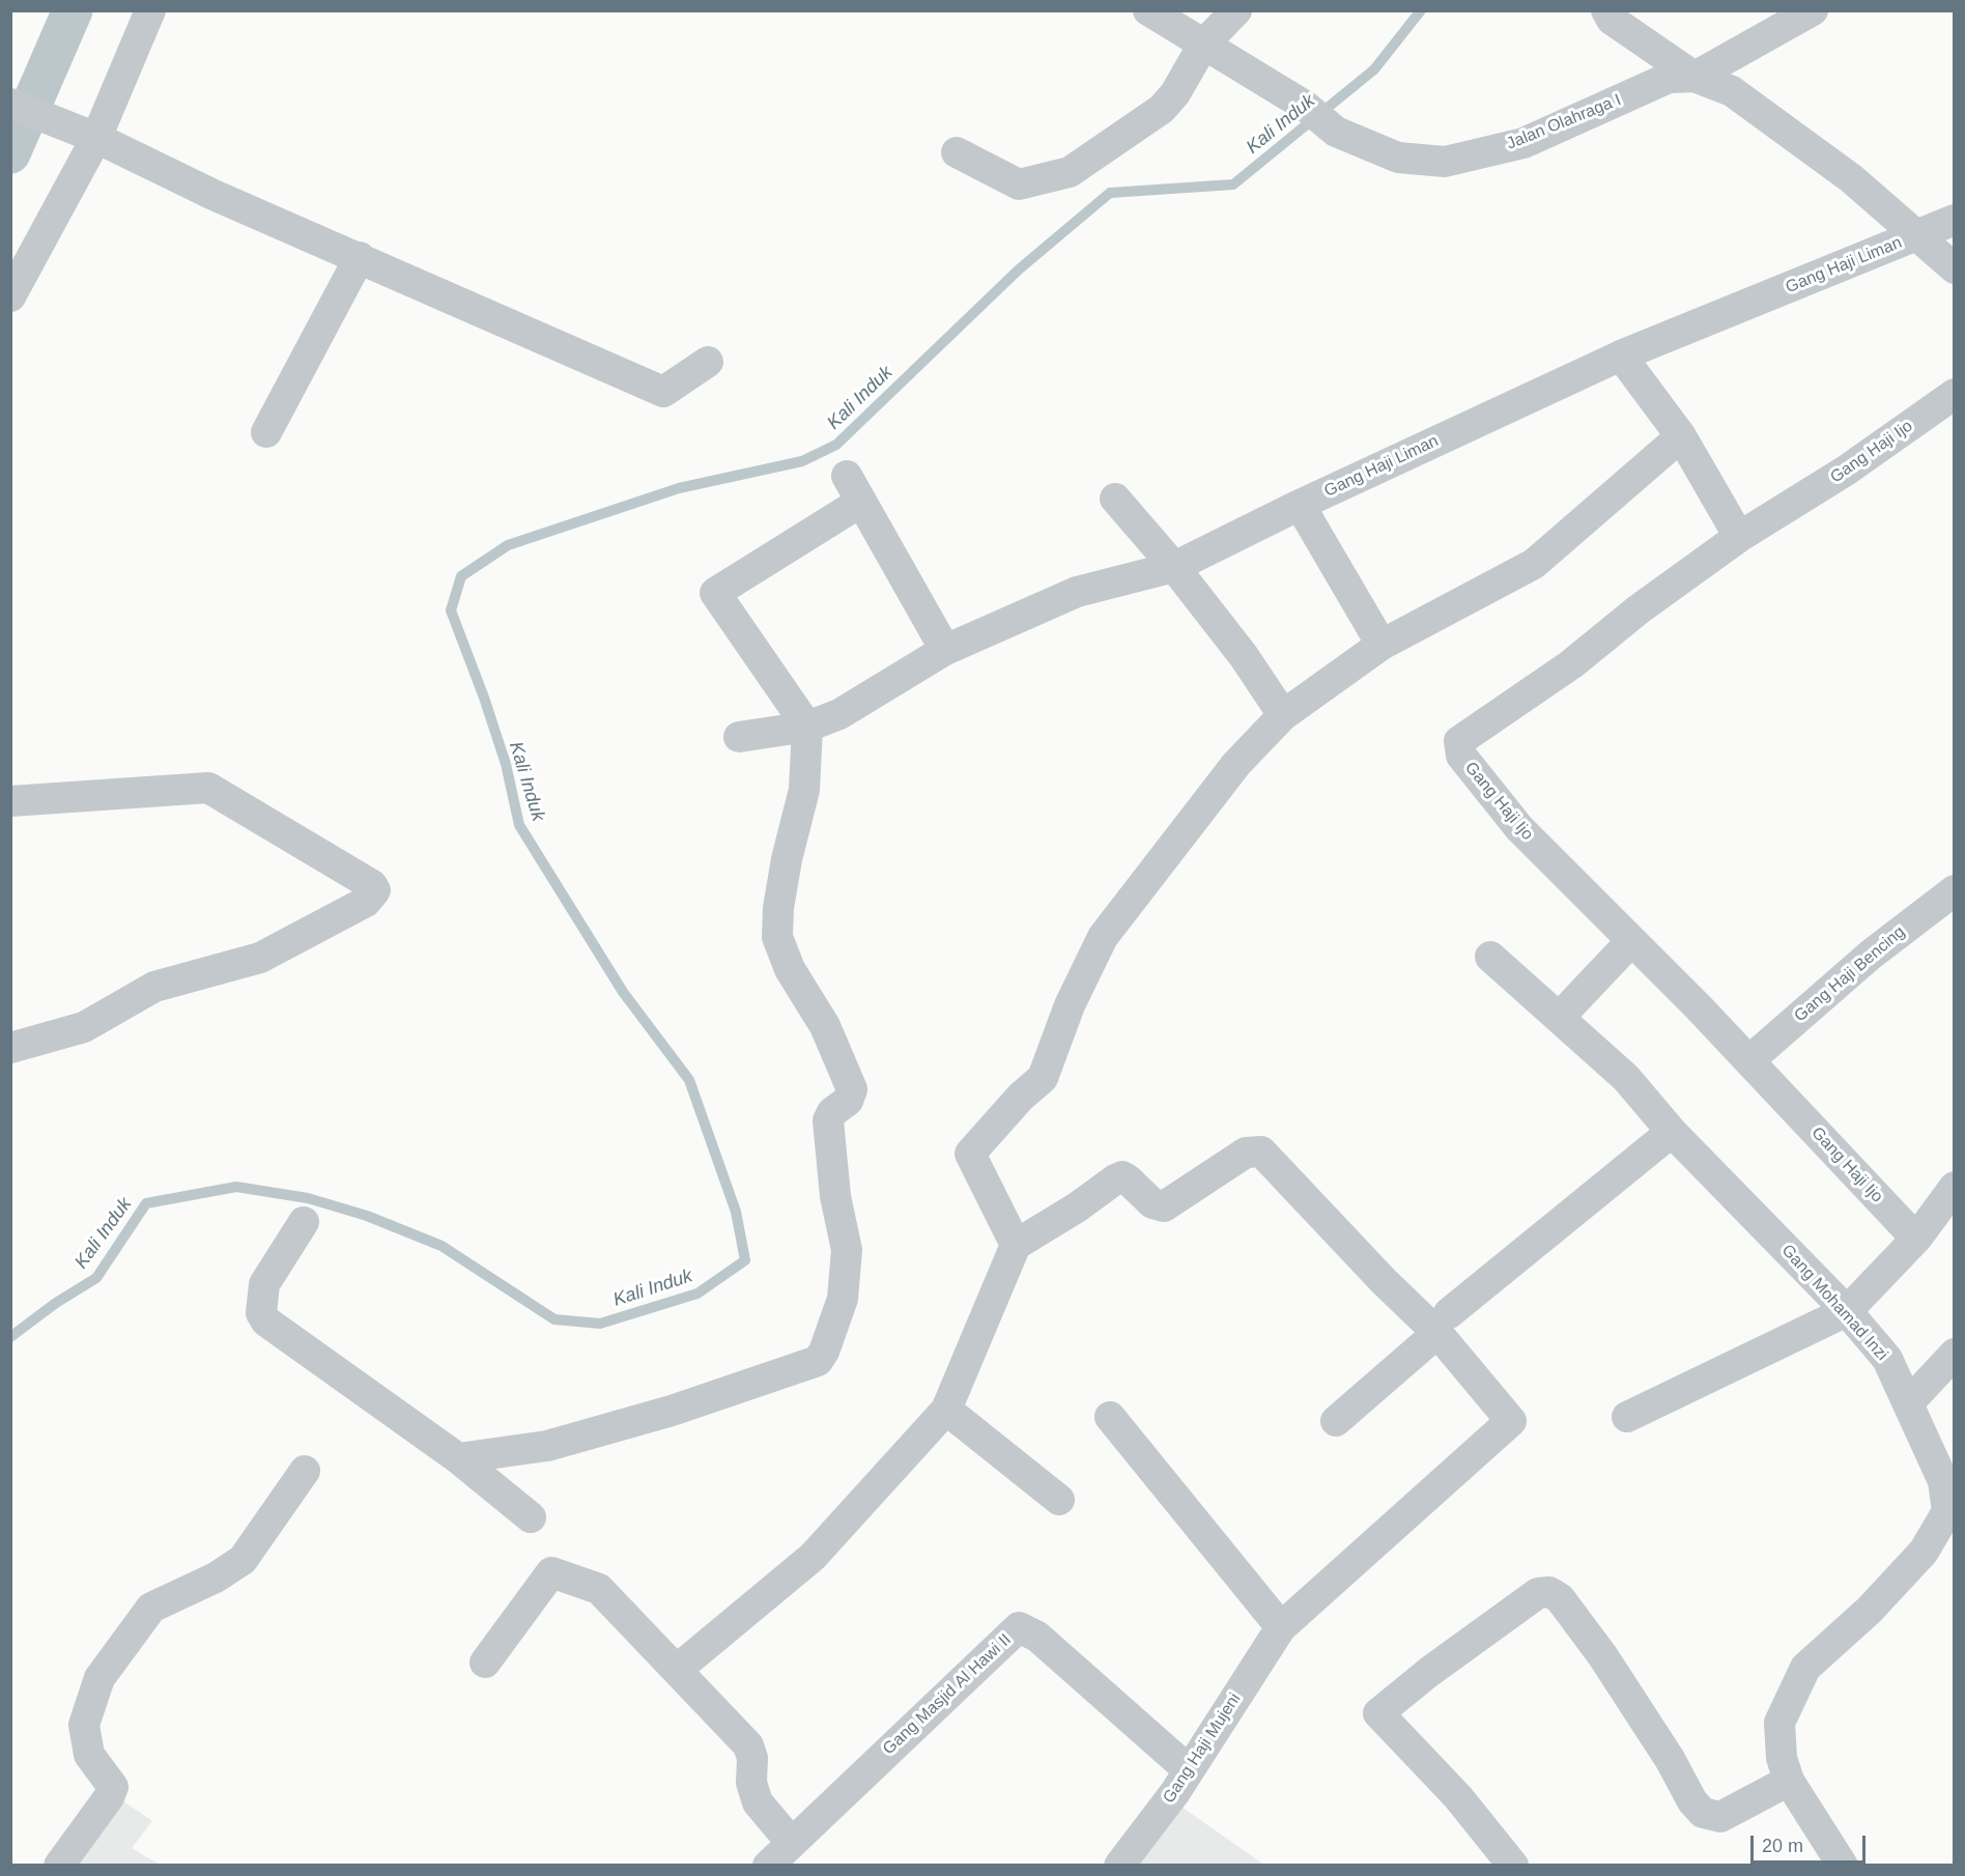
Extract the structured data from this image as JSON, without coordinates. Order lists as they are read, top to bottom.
{
  "streets": {
    "street": [
      "Jalan Olahraga I",
      "Gang Haji Liman",
      "Gang Haji Ijo",
      "Gang Haji Bencing",
      "Gang Mohamad Inzi",
      "Gang Masjid Al Hawi II",
      "Gang Haji Mujeni"
    ]
  },
  "crossings": [
    ["Jalan Olahraga I", "Gang Haji Liman"],
    ["Gang Haji Ijo", "Gang Haji Bencing"],
    ["Gang Masjid Al Hawi II", "Gang Haji Mujeni"]
  ],
  "water": ["Kali Induk"],
  "scale_bar": "20 m"
}
